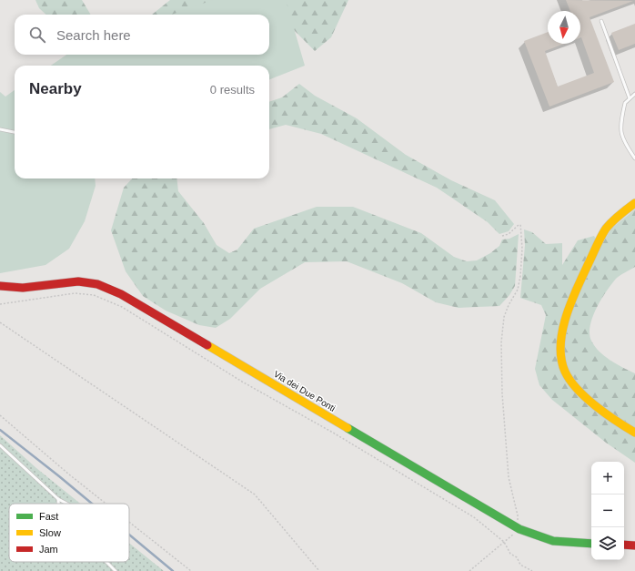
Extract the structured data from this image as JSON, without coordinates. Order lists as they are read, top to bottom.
{
  "streets": {
    "street": ["Via dei Due Ponti"]
  },
  "legend": ["Fast", "Slow", "Jam"],
  "north": "bottom",
  "page": {
    "search": "Search here",
    "heading": ["Nearby", "0 results"],
    "map_buttons": ["+", "−"]
  }
}
